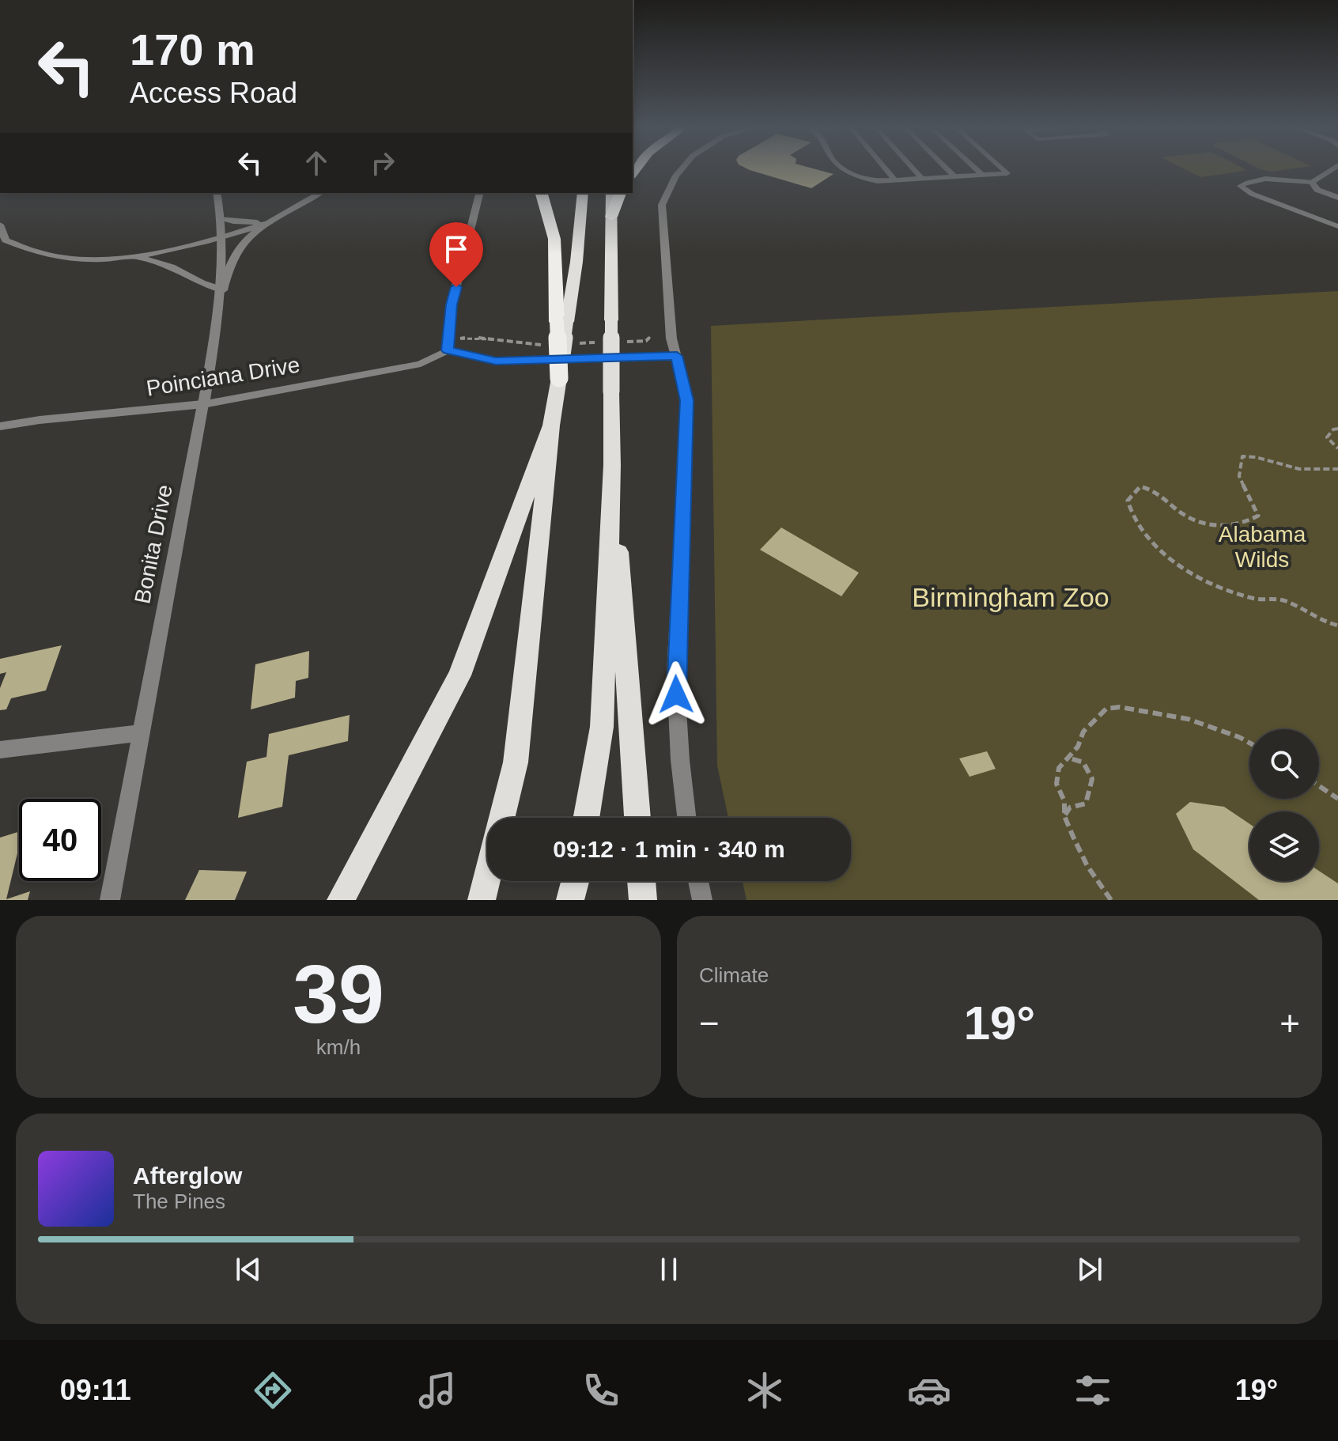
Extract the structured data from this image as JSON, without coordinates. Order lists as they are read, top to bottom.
{
  "streets": {
    "street": ["Poinciana Drive", "Bonita Drive"]
  },
  "crossings": [
    ["Poinciana Drive", "Bonita Drive"]
  ],
  "parks": ["Alabama Wilds", "Birmingham Zoo"],
  "page": {
    "turn": ["170 m", "Access Road"],
    "limit": "40",
    "trip": "09:12 · 1 min · 340 m",
    "tile": [
      ["39", "km/h"],
      "Climate"
    ],
    "heat": ["−", "19°", "+"],
    "song": ["Afterglow", "The Pines"],
    "tabs": ["09:11", "19°"]
  }
}
